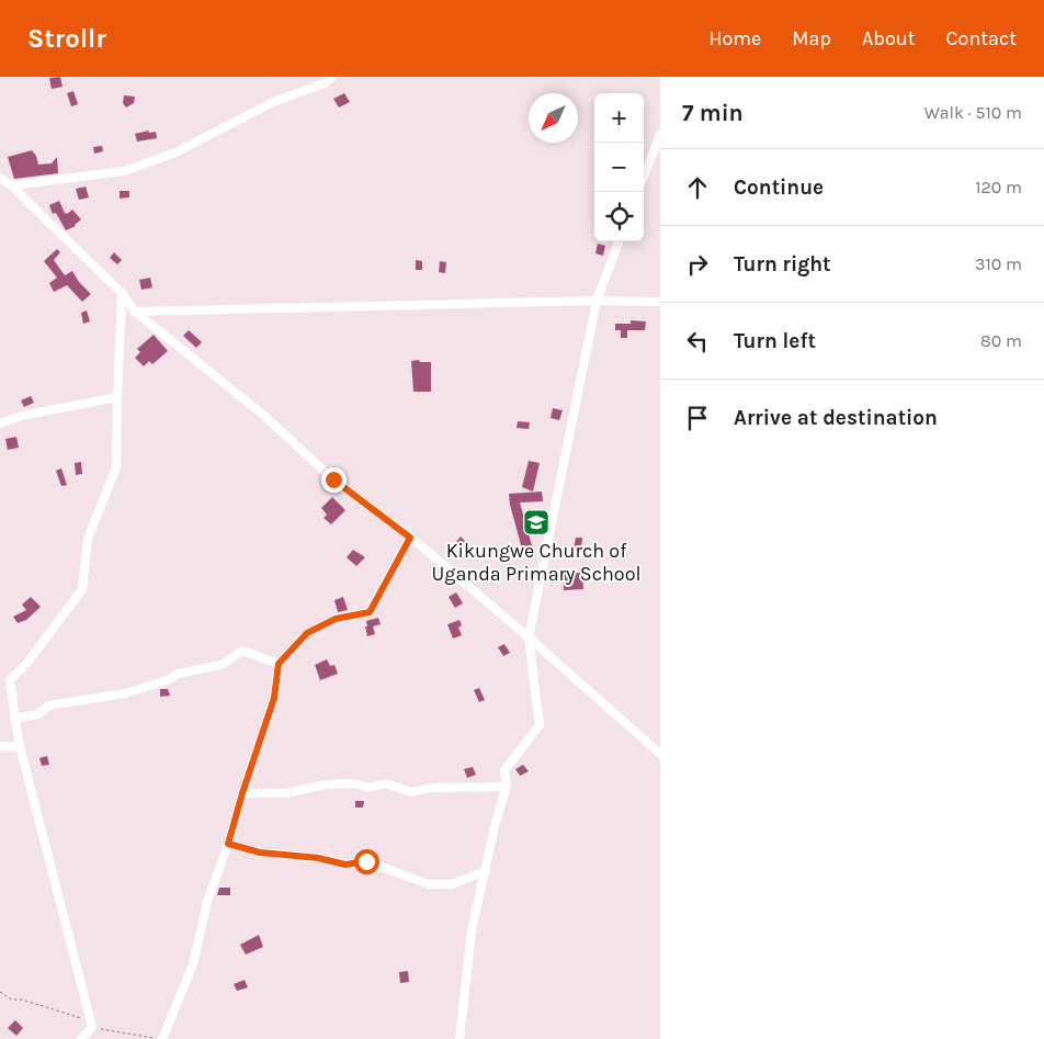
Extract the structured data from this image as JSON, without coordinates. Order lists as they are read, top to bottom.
{
  "places": {
    "school or university": ["Kikungwe Church of Uganda Primary School"]
  },
  "north": "bottom left",
  "page": {
    "header": "Strollr",
    "nav": [
      "Home",
      "Map",
      "About",
      "Contact"
    ],
    "heading": ["7 min", "Walk · 510 m"],
    "map_buttons": ["+", "−"],
    "list": [
      ["Continue", "120 m"],
      ["Turn right", "310 m"],
      ["Turn left", "80 m"],
      "Arrive at destination"
    ]
  }
}
